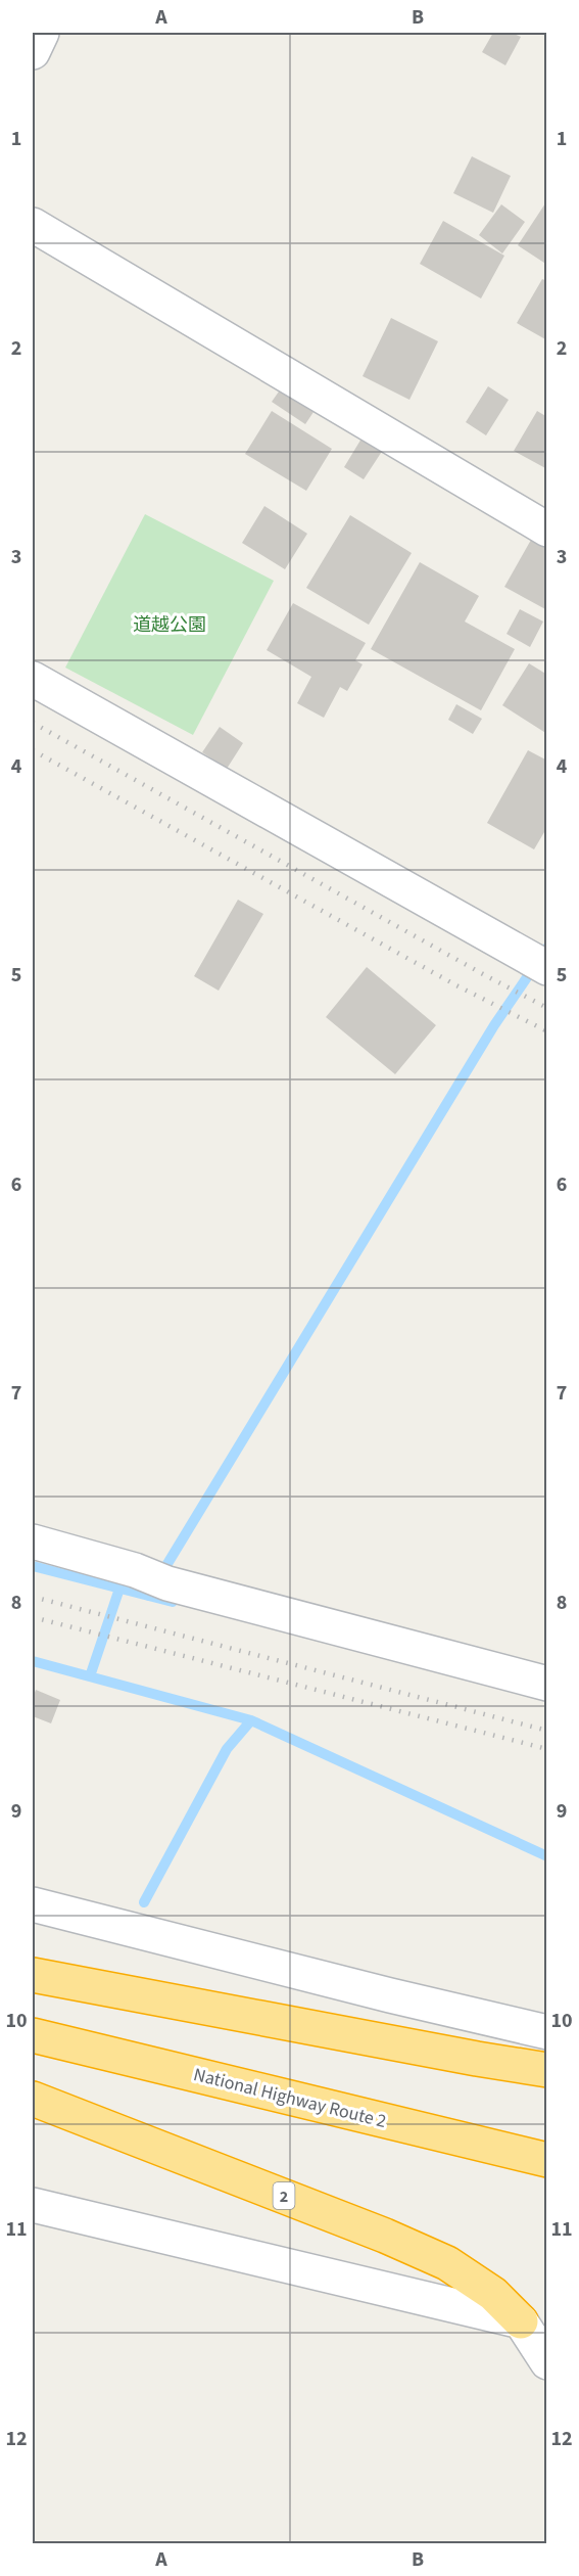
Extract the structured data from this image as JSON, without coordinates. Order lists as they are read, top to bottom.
{
  "streets": {
    "highway": ["National Highway Route 2", "2"]
  },
  "parks": ["道越公園"],
  "grid": {
    "columns": ["A", "B"],
    "rows": [
      "1",
      "2",
      "3",
      "4",
      "5",
      "6",
      "7",
      "8",
      "9",
      "10",
      "11",
      "12"
    ]
  }
}
